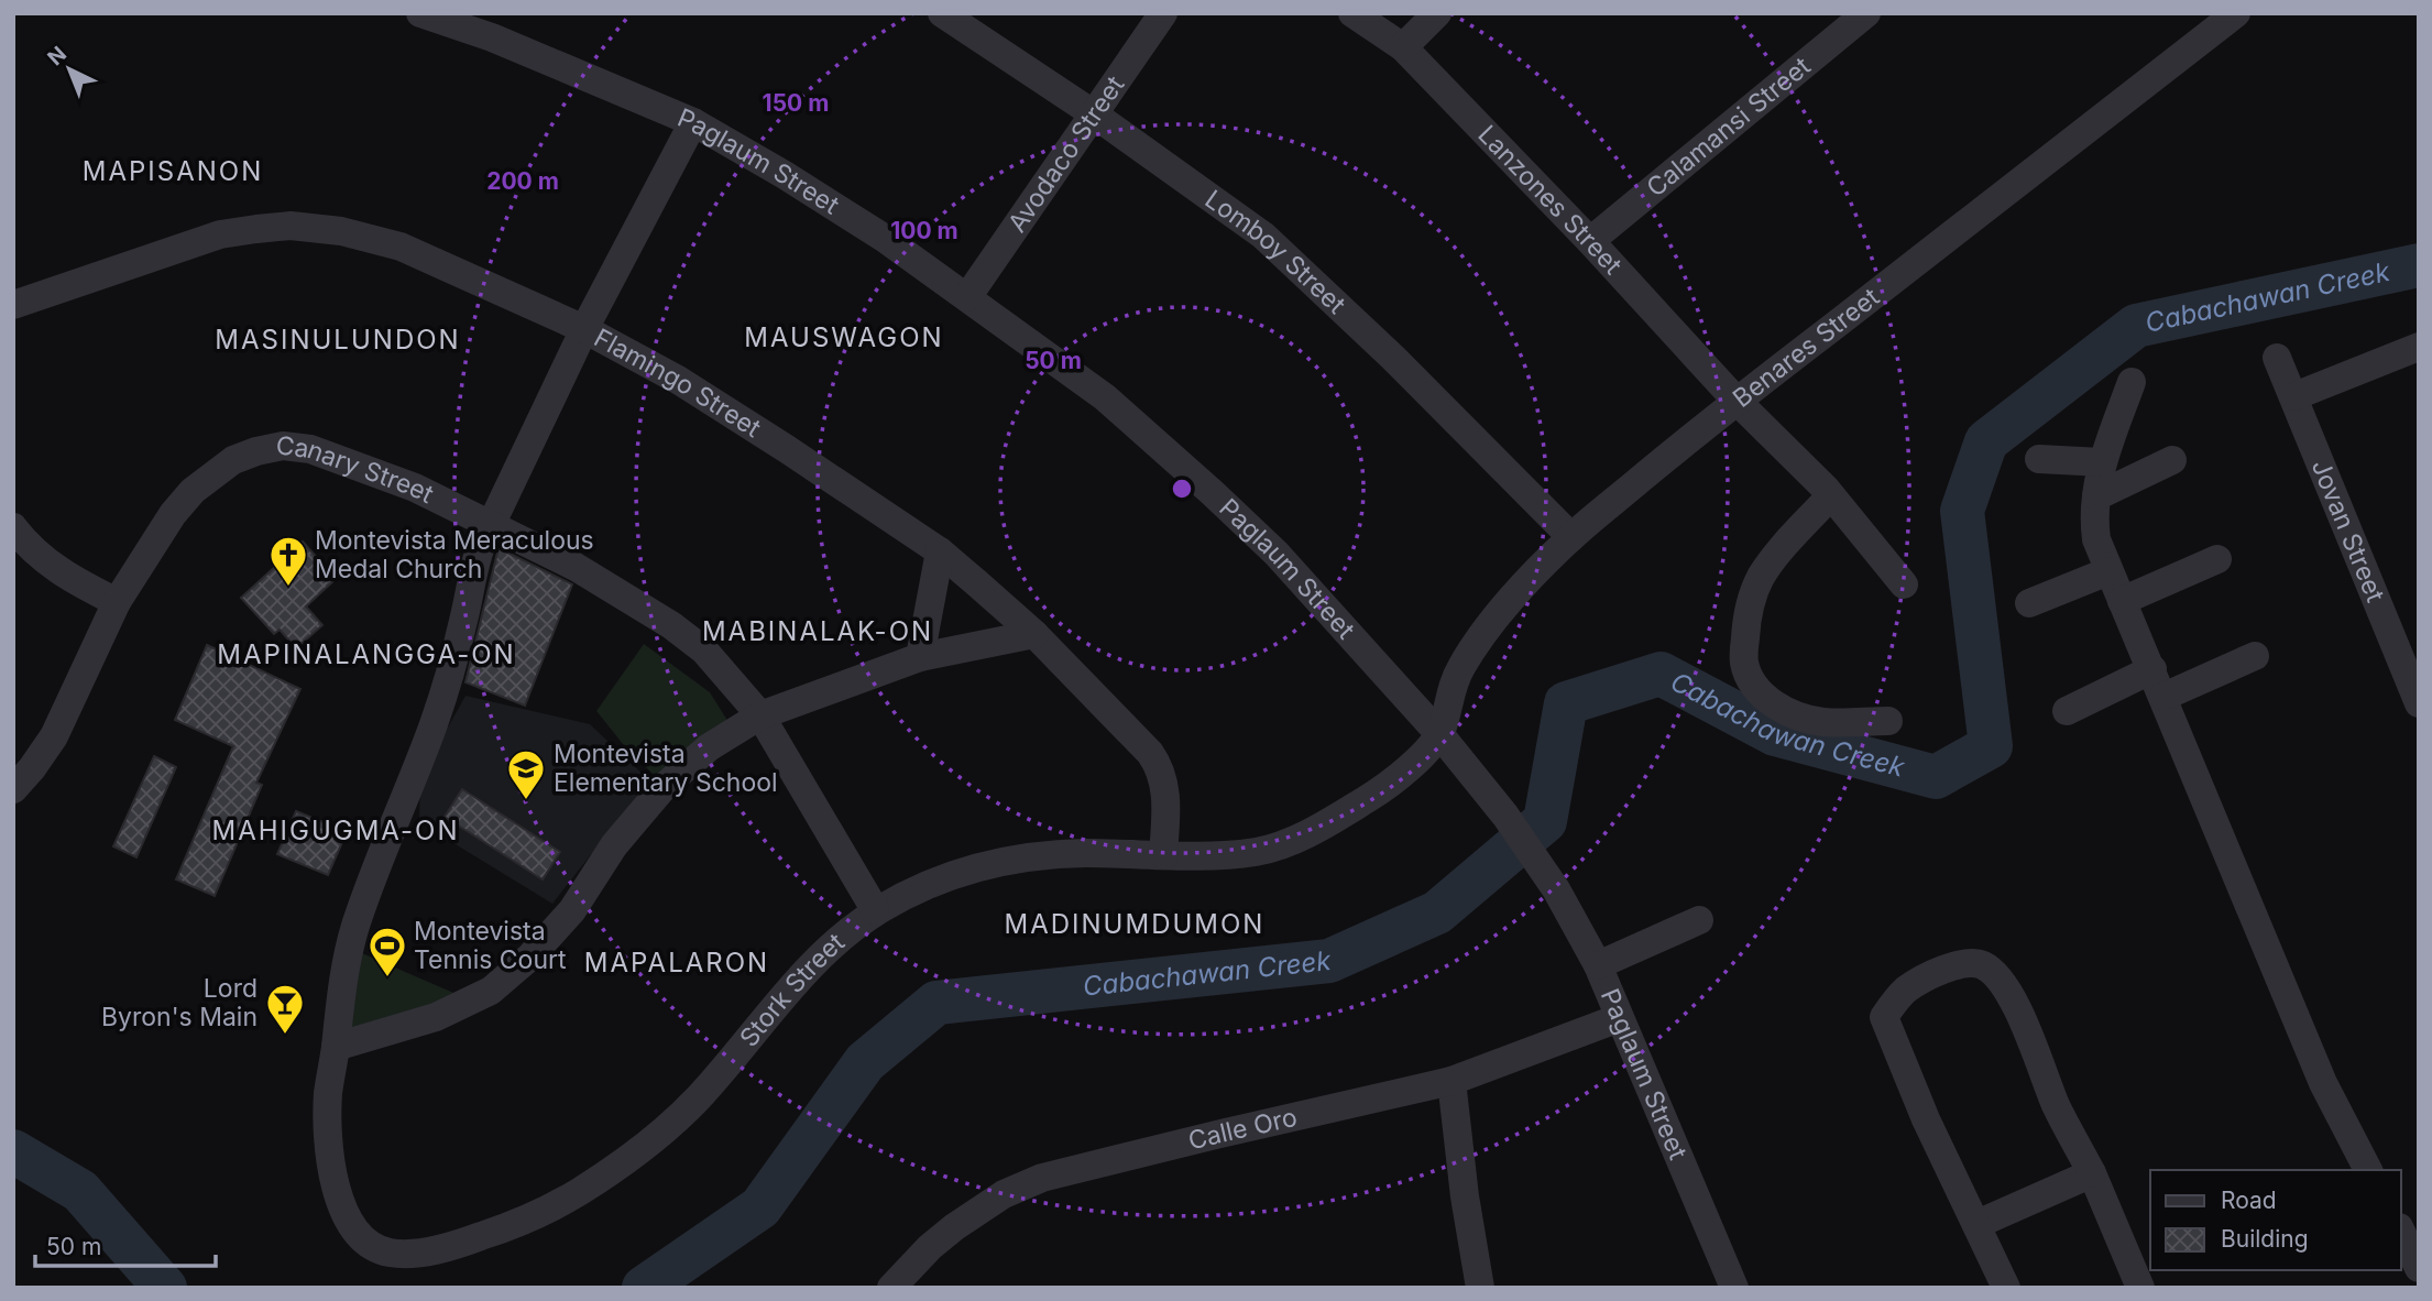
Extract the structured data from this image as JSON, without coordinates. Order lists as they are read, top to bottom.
{
  "streets": {
    "street": [
      "Calamansi Street",
      "Avodaco Street",
      "Paglaum Street",
      "Lanzones Street",
      "Lomboy Street",
      "Benares Street",
      "Flamingo Street",
      "Canary Street",
      "Jovan Street",
      "Stork Street",
      "Calle Oro"
    ]
  },
  "crossings": [
    ["Calamansi Street", "Lanzones Street"],
    ["Avodaco Street", "Paglaum Street"],
    ["Avodaco Street", "Lomboy Street"],
    ["Paglaum Street", "Benares Street"],
    ["Paglaum Street", "Stork Street"],
    ["Paglaum Street", "Calle Oro"],
    ["Lanzones Street", "Benares Street"],
    ["Lomboy Street", "Benares Street"],
    ["Benares Street", "Stork Street"],
    ["Flamingo Street", "Stork Street"],
    ["Canary Street", "Stork Street"]
  ],
  "districts": [
    "MAPISANON",
    "MAUSWAGON",
    "MASINULUNDON",
    "MABINALAK-ON",
    "MAPINALANGGA-ON",
    "MAHIGUGMA-ON",
    "MADINUMDUMON",
    "MAPALARON"
  ],
  "water": ["Cabachawan Creek"],
  "places": {
    "church": ["Montevista Meraculous Medal Church"],
    "school or university": ["Montevista Elementary School"],
    "sports": ["Montevista Tennis Court"],
    "bar": ["Lord Byron's Main"]
  },
  "legend": ["Road", "Building"],
  "scale_bar": "50 m",
  "north": "top left",
  "rings": [
    "150 m",
    "200 m",
    "100 m",
    "50 m"
  ]
}
